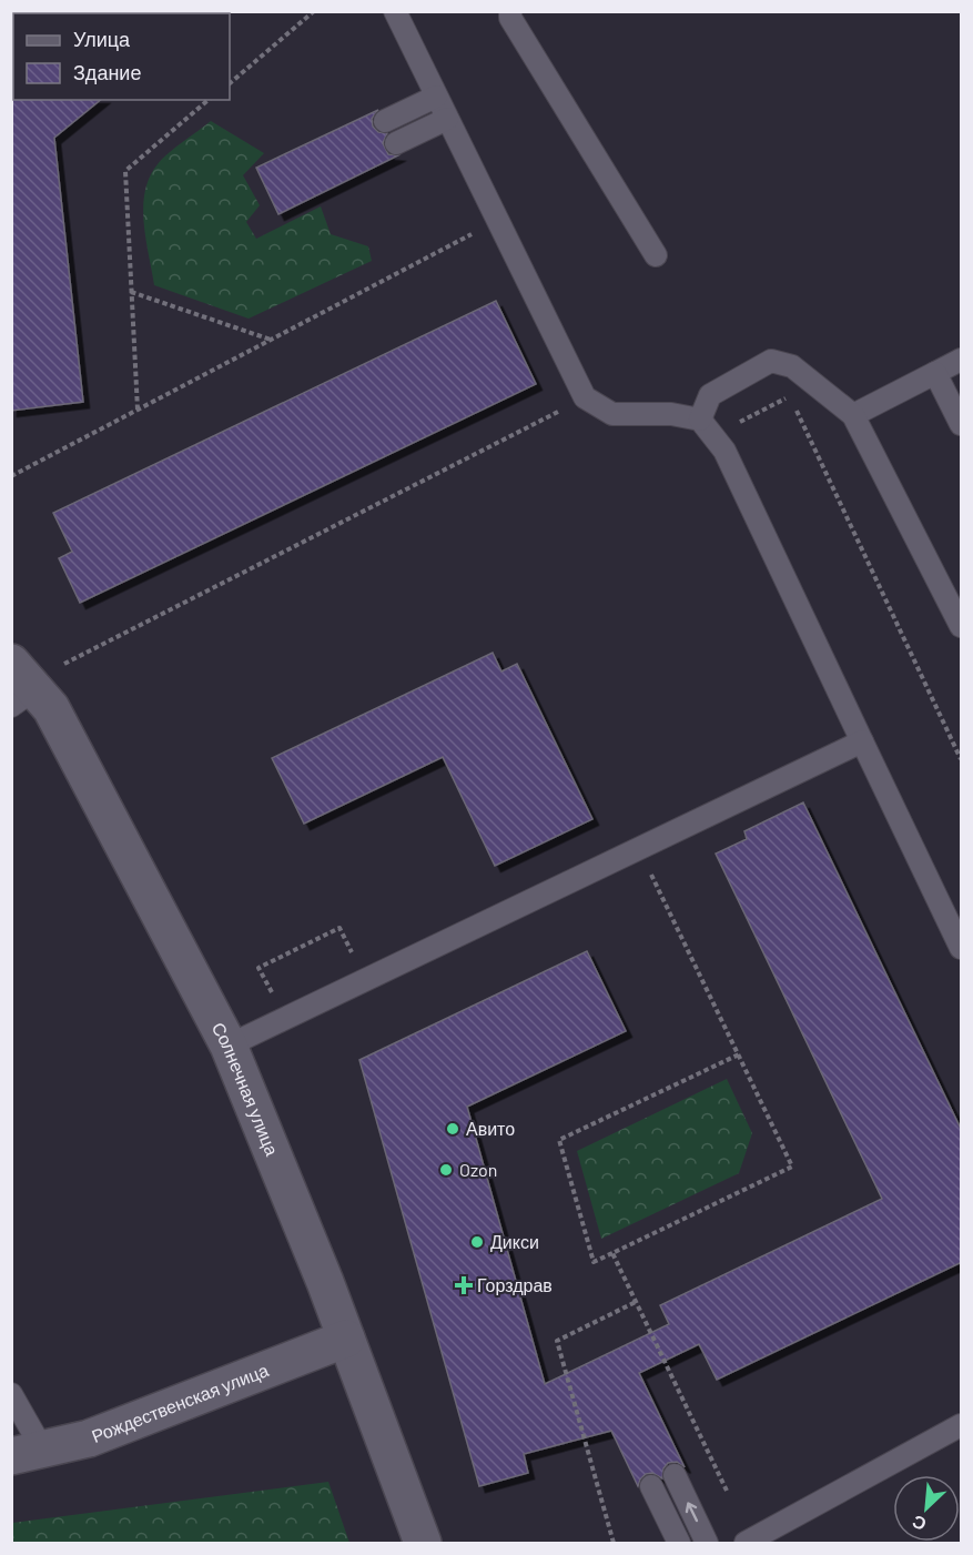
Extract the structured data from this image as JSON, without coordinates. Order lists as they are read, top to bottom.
{
  "streets": {
    "street": ["Солнечная улица", "Рождественская улица"]
  },
  "crossings": [
    ["Солнечная улица", "Рождественская улица"]
  ],
  "places": {
    "other": ["Авито", "Ozon", "Дикси"],
    "health": ["Горздрав"]
  },
  "legend": ["Улица", "Здание"],
  "north": "bottom left"
}
